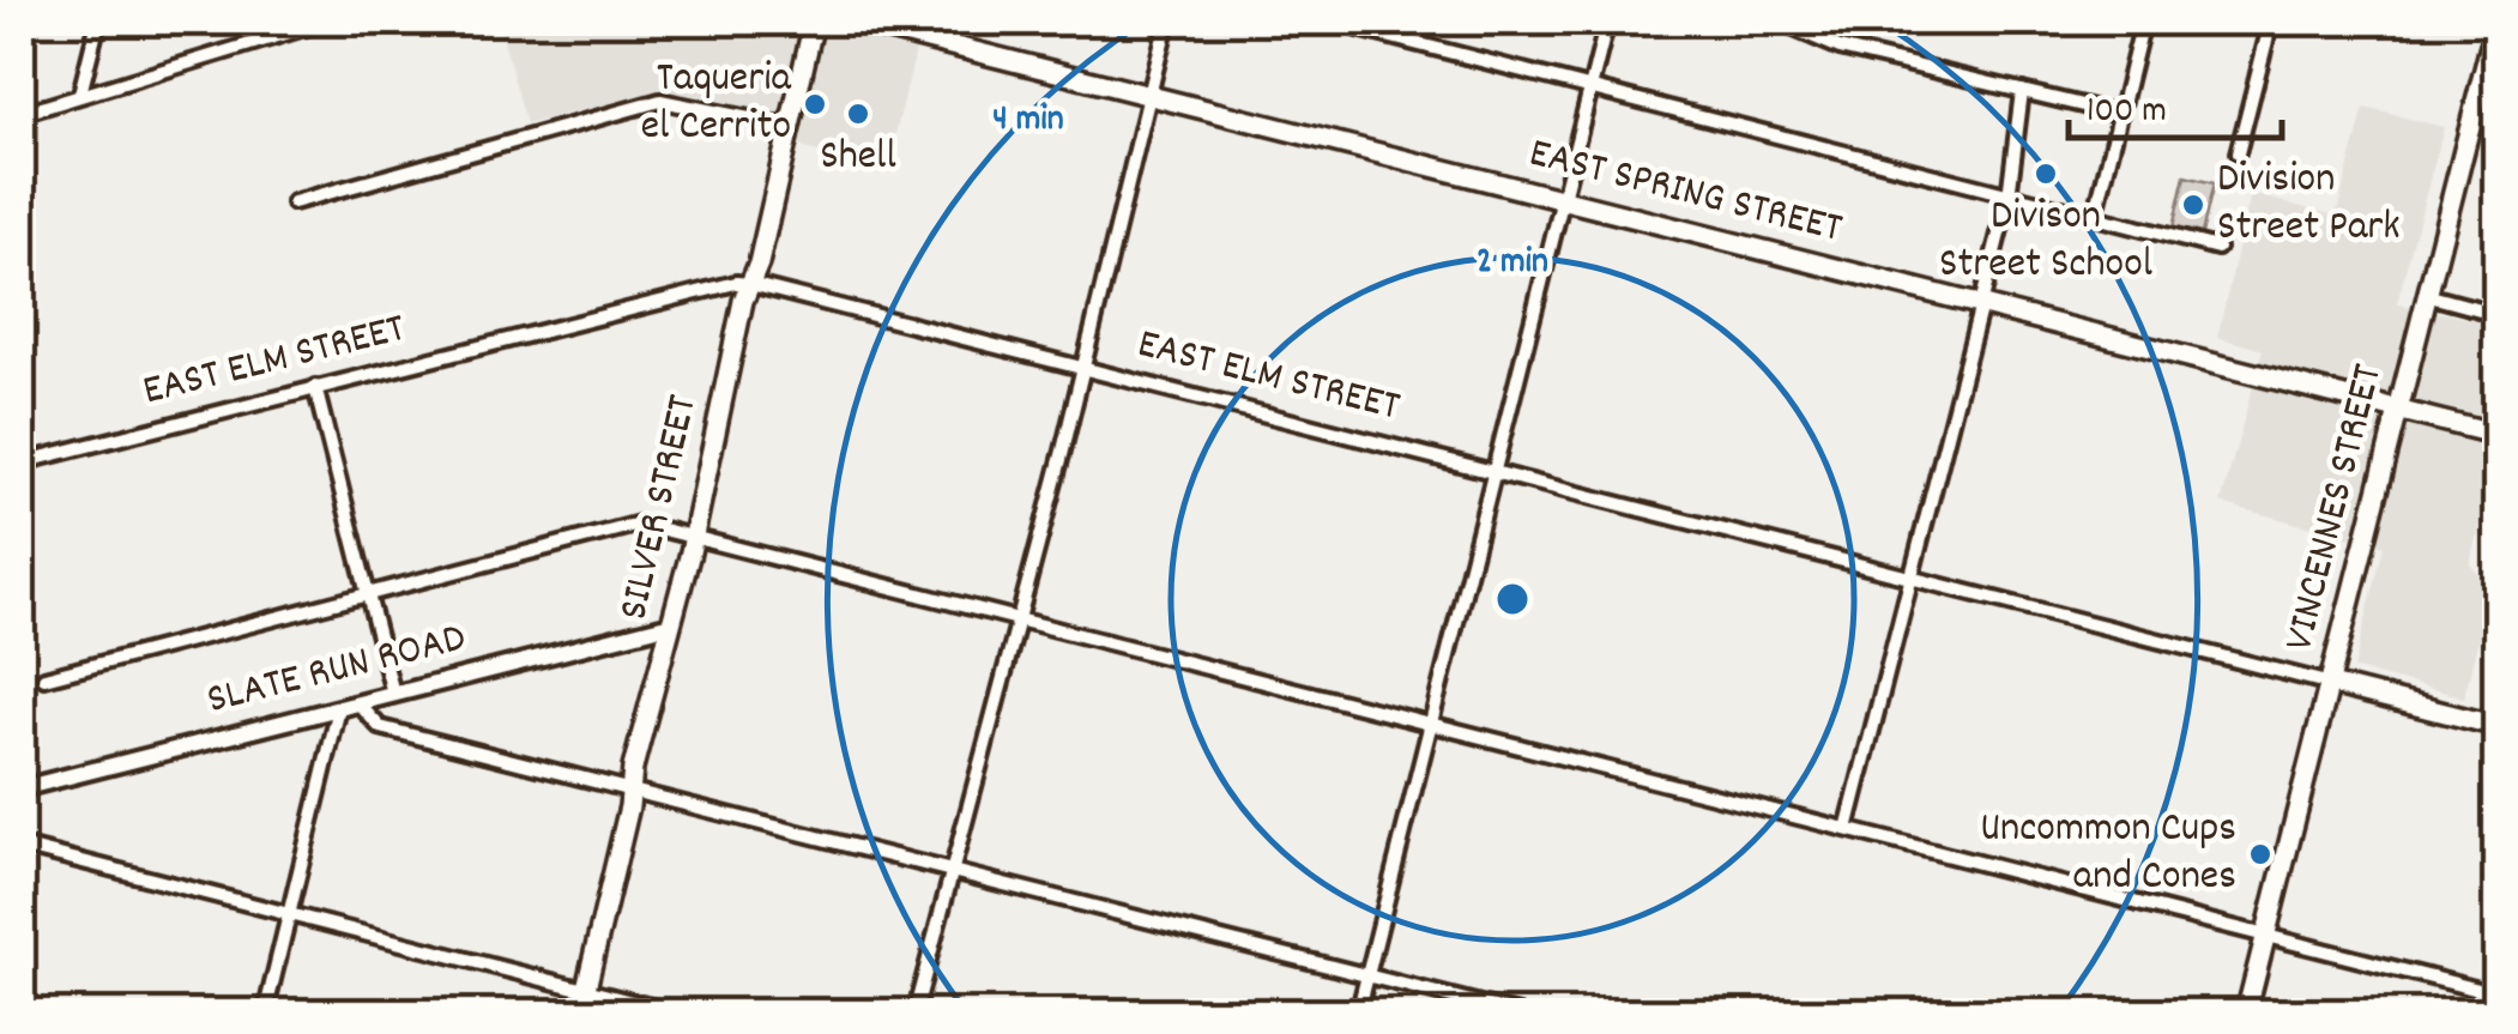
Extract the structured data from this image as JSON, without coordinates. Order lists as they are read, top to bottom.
{
  "streets": {
    "main road": [
      "EAST SPRING STREET",
      "EAST ELM STREET",
      "SILVER STREET",
      "VINCENNES STREET"
    ],
    "street": ["SLATE RUN ROAD"]
  },
  "crossings": [
    ["EAST SPRING STREET", "VINCENNES STREET"],
    ["EAST ELM STREET", "SILVER STREET"],
    ["EAST ELM STREET", "VINCENNES STREET"],
    ["SILVER STREET", "SLATE RUN ROAD"]
  ],
  "places": [
    "Taqueria el Cerrito",
    "Shell",
    "Divison Street School",
    "Division Street Park",
    "Uncommon Cups and Cones"
  ],
  "scale_bar": "100 m",
  "rings": ["4 min", "2 min"]
}
